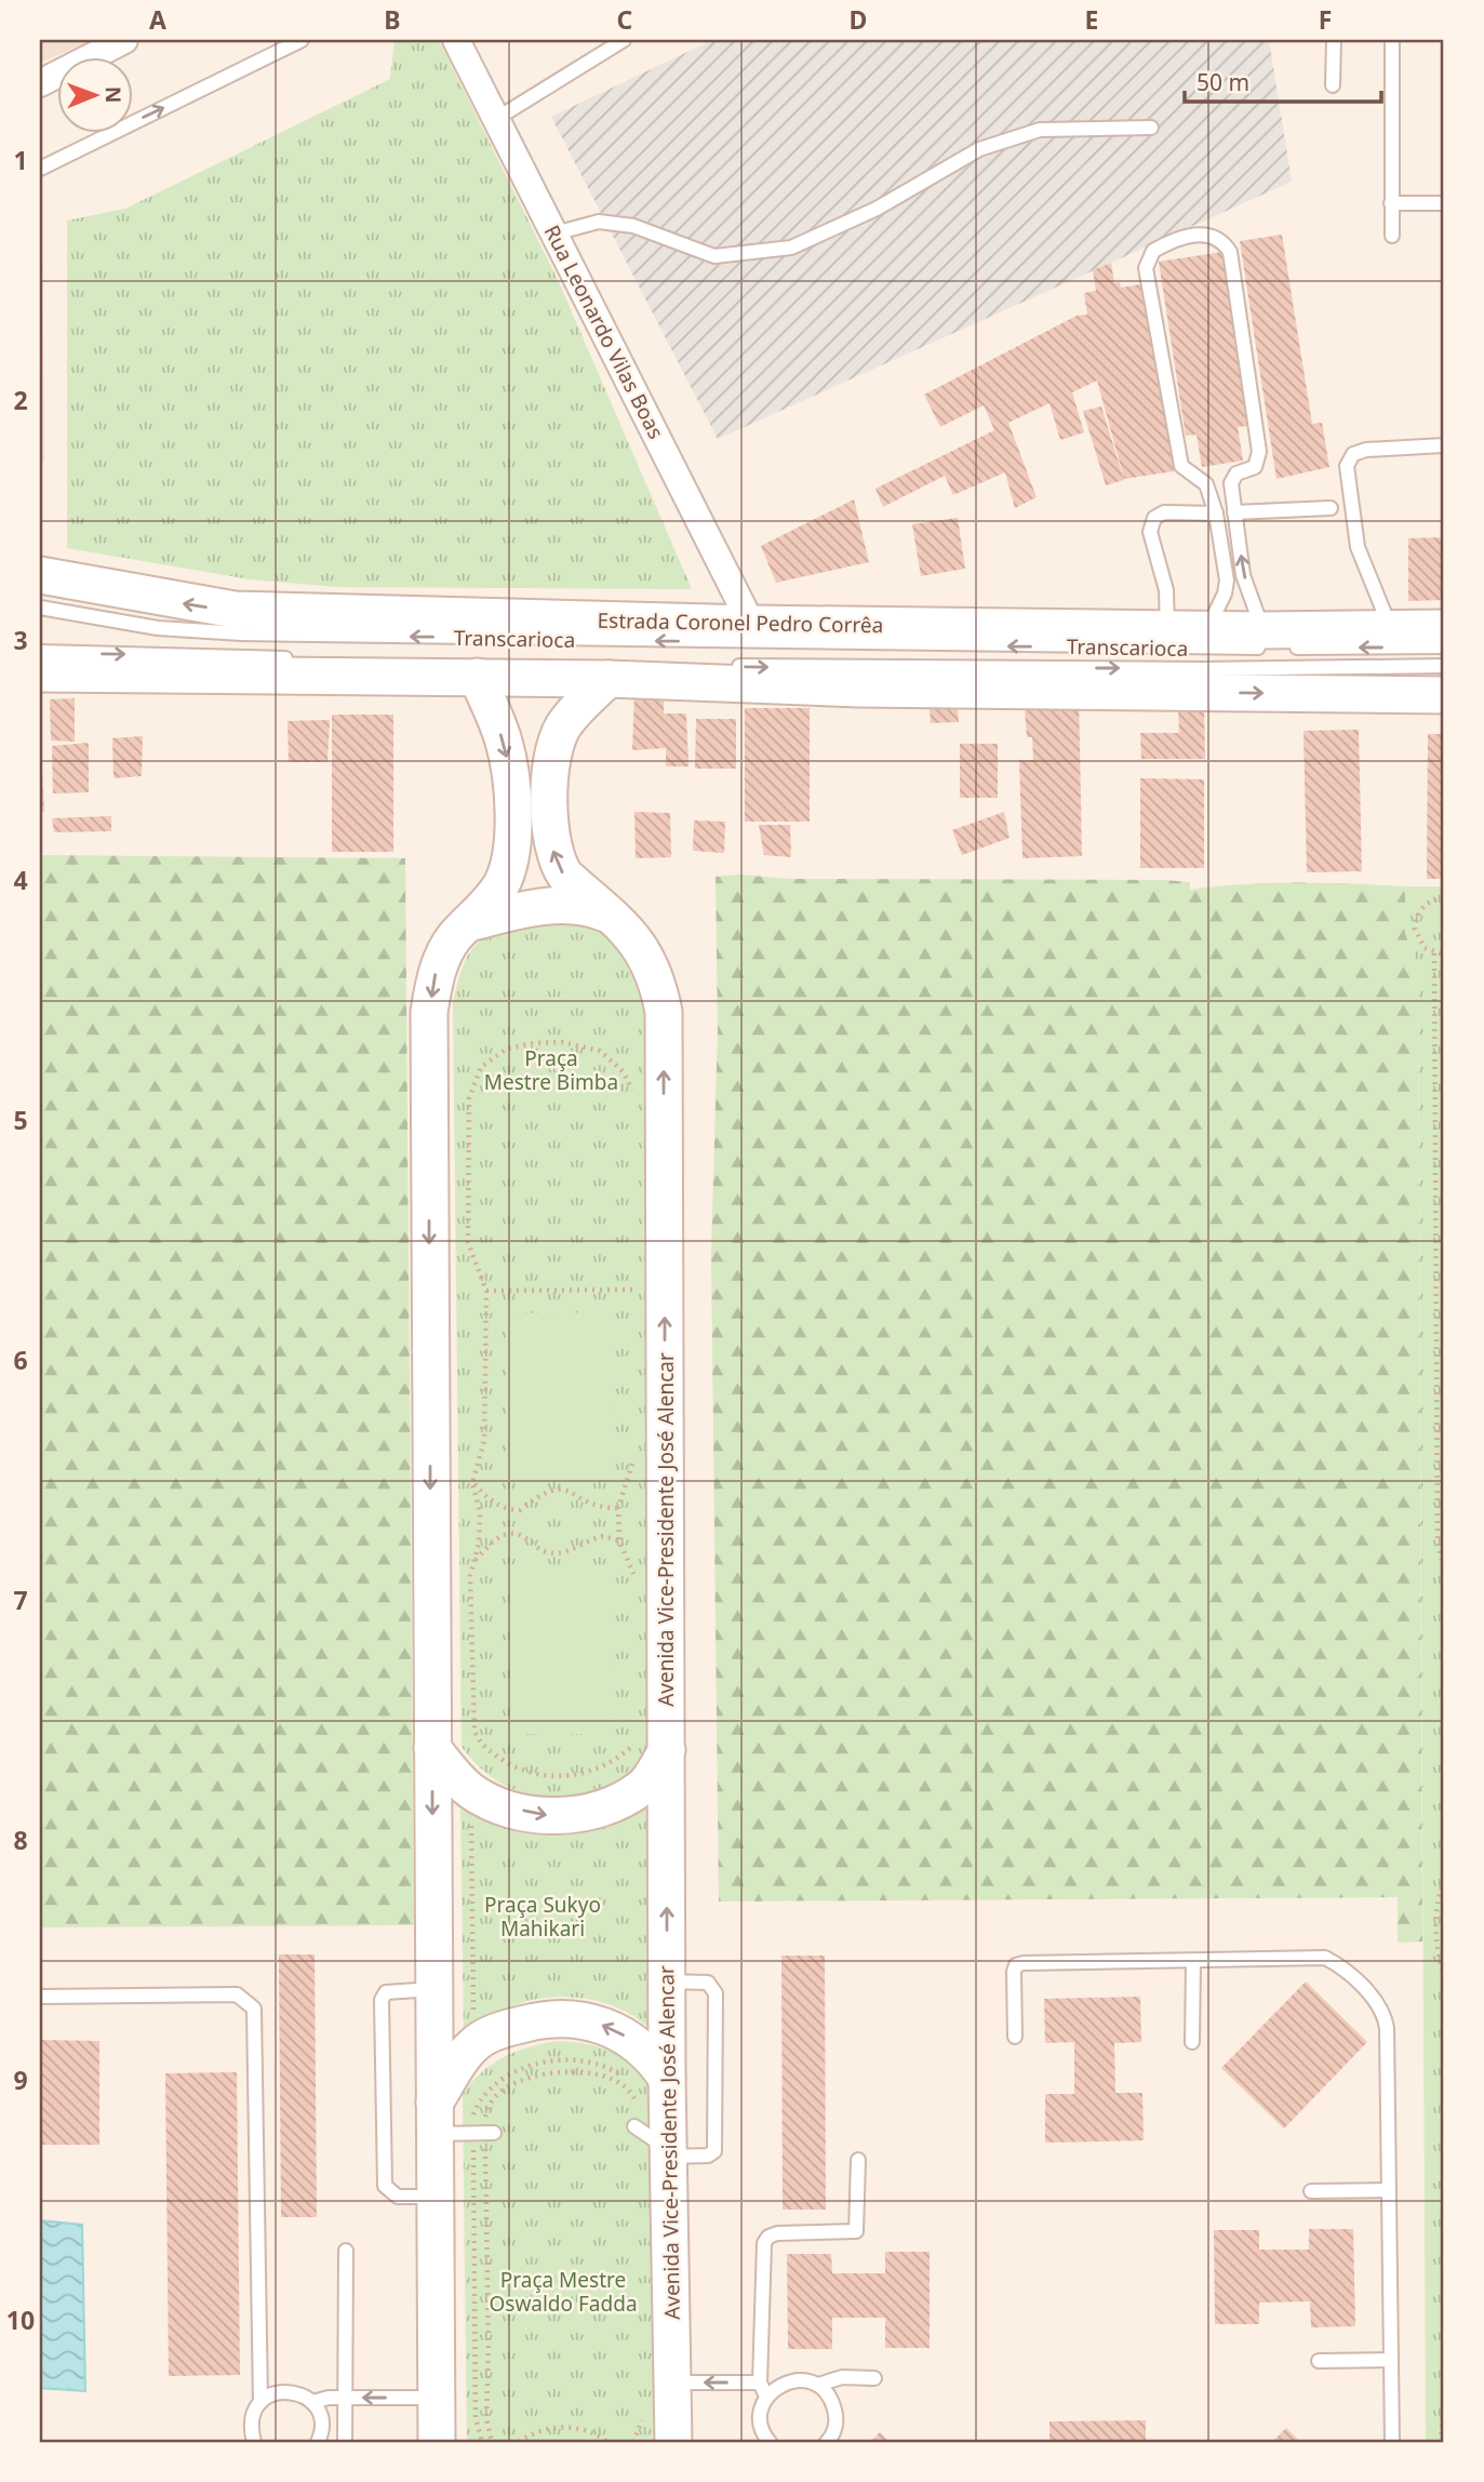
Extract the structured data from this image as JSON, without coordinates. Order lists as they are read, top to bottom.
{
  "streets": {
    "street": ["Rua Leonardo Vilas Boas", "Estrada Coronel Pedro Corrêa", "Avenida Vice-Presidente José Alencar"],
    "lane": ["Transcarioca"]
  },
  "crossings": [
    ["Rua Leonardo Vilas Boas", "Estrada Coronel Pedro Corrêa"],
    ["Estrada Coronel Pedro Corrêa", "Transcarioca"]
  ],
  "parks": ["Praça Mestre Bimba", "Praça Sukyo Mahikari", "Praça Mestre Oswaldo Fadda"],
  "scale_bar": "50 m",
  "north": "right",
  "grid": {
    "columns": [
      "A",
      "B",
      "C",
      "D",
      "E",
      "F"
    ],
    "rows": [
      "1",
      "2",
      "3",
      "4",
      "5",
      "6",
      "7",
      "8",
      "9",
      "10"
    ]
  }
}
